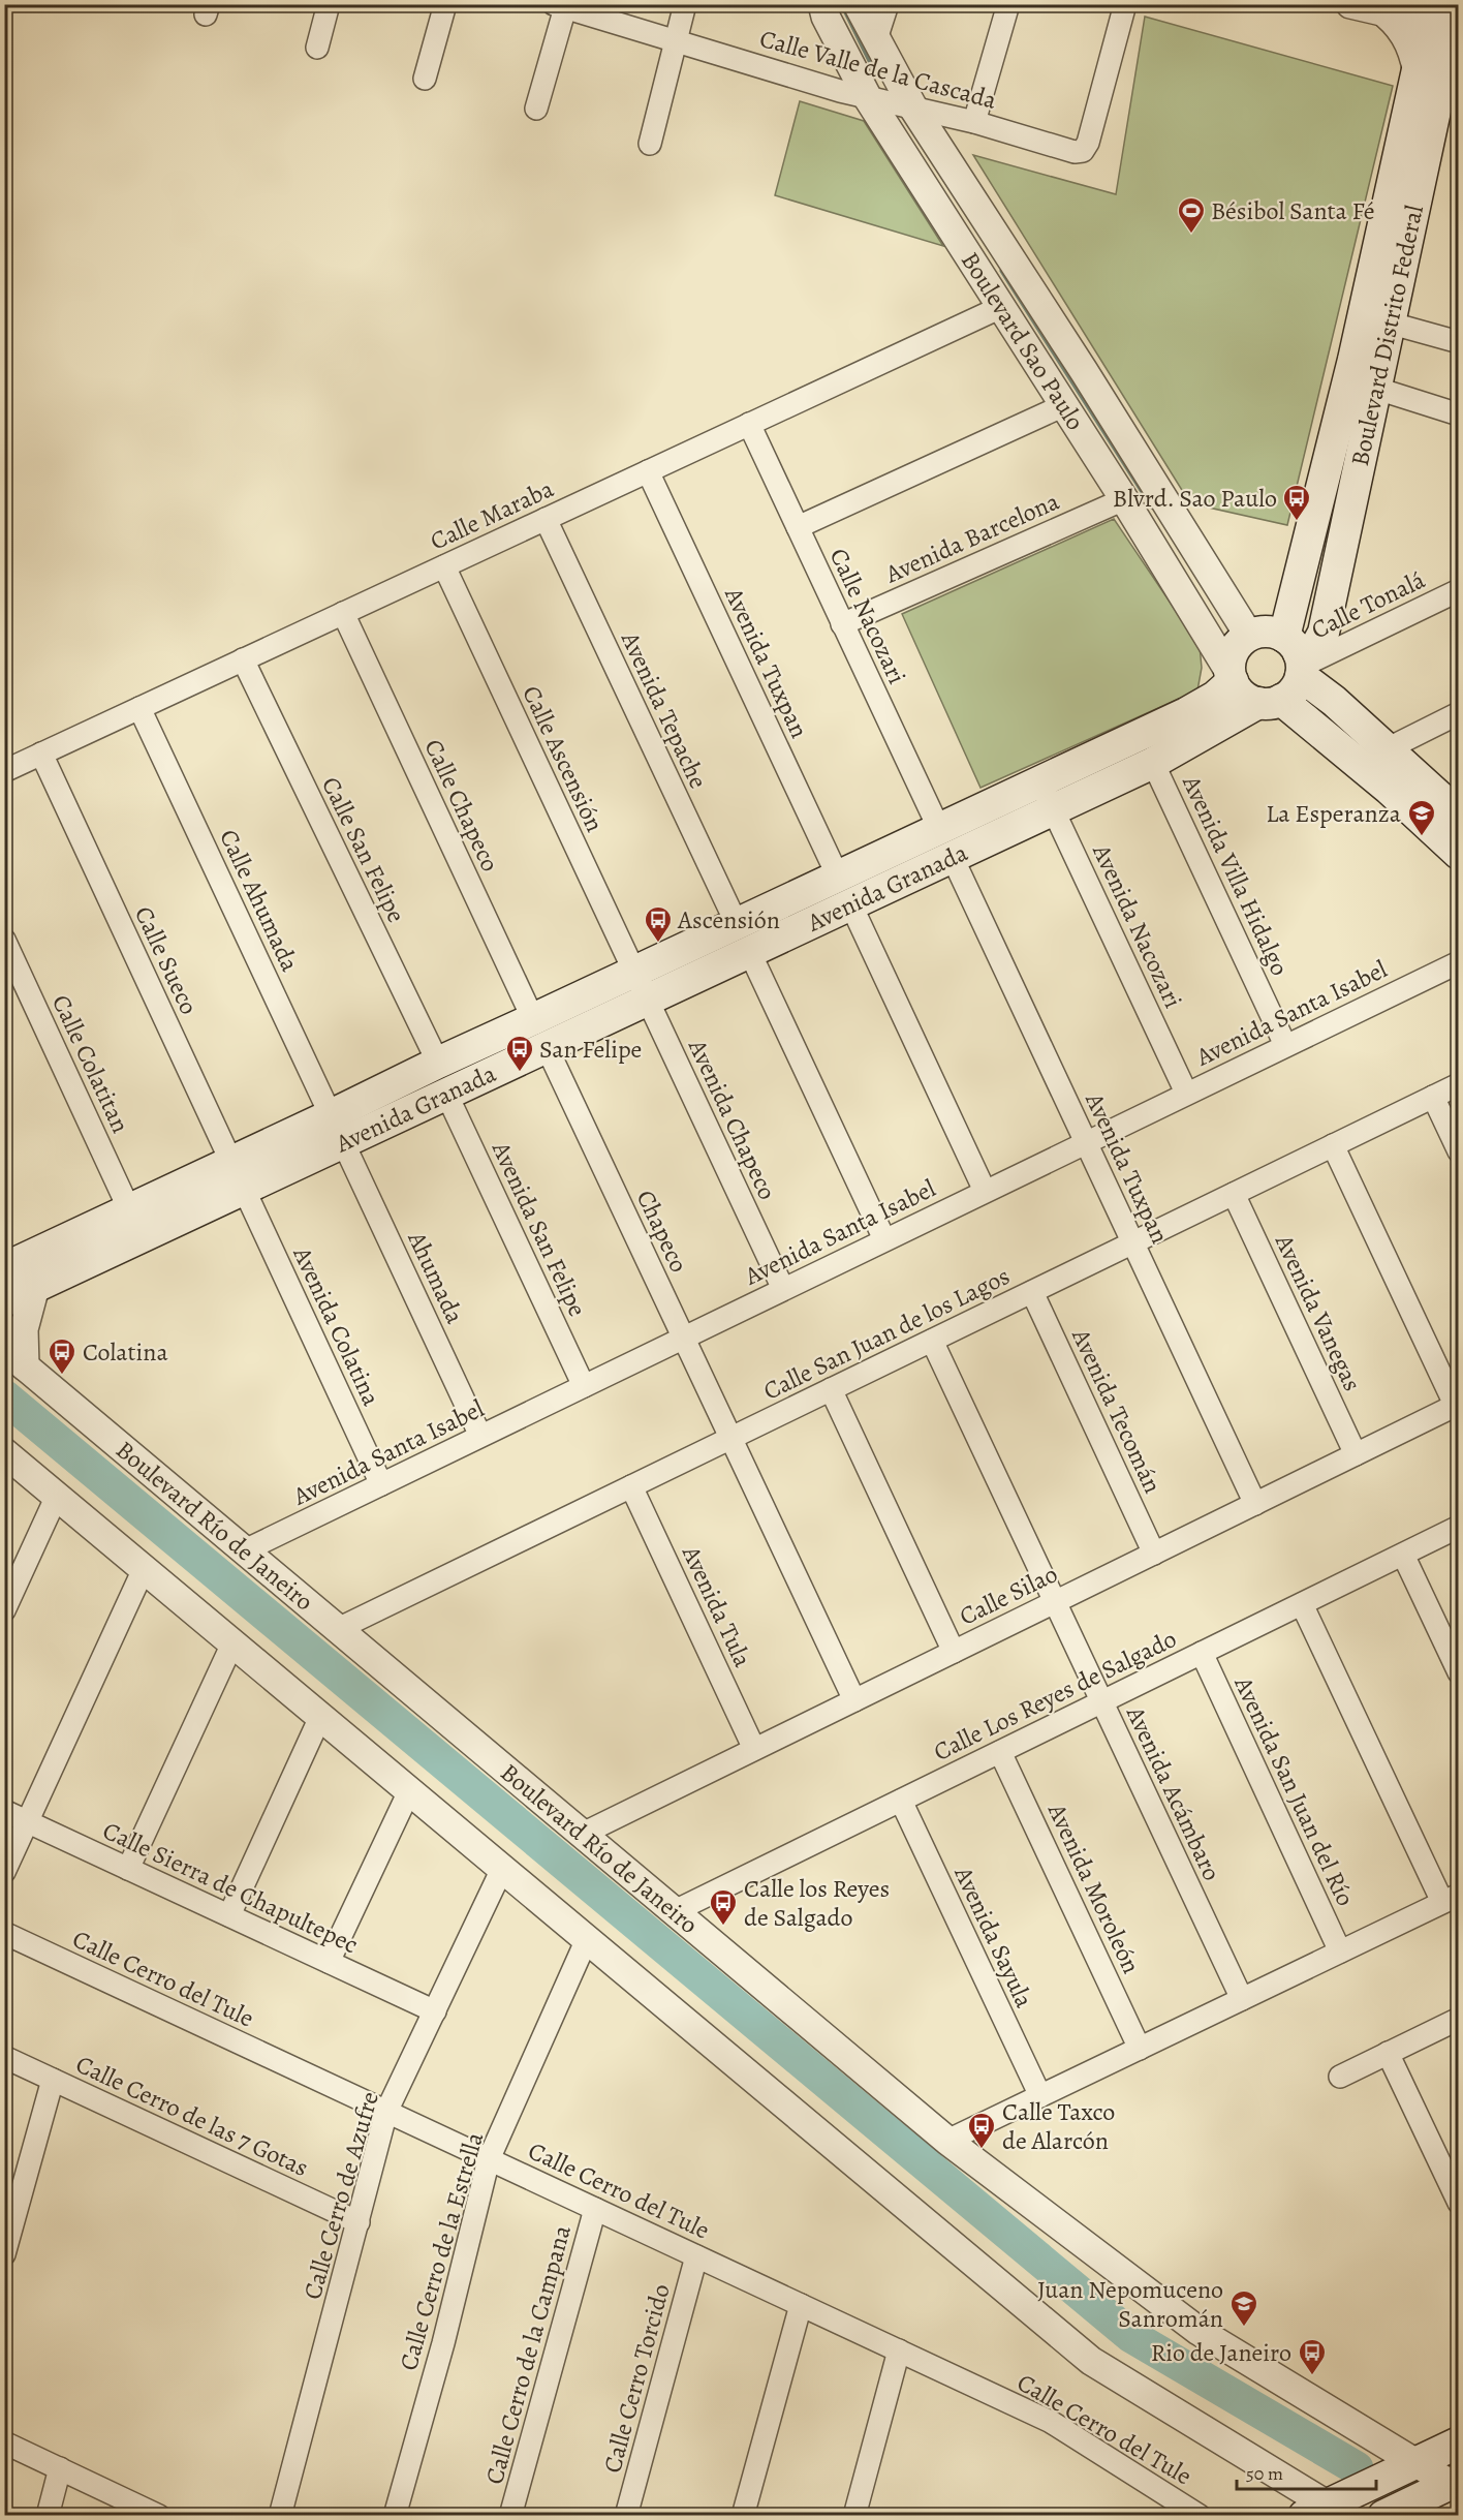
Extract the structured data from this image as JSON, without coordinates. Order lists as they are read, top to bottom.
{
  "streets": {
    "main road": ["Boulevard Distrito Federal", "Avenida Granada"],
    "street": [
      "Calle Valle de la Cascada",
      "Boulevard Sao Paulo",
      "Calle Maraba",
      "Avenida Barcelona",
      "Calle Tonalá",
      "Calle Nacozari",
      "Avenida Tuxpan",
      "Avenida Tepache",
      "Calle Ascensión",
      "Calle Chapeco",
      "Calle San Felipe",
      "Avenida Villa Hidalgo",
      "Calle Ahumada",
      "Avenida Nacozari",
      "Calle Sueco",
      "Avenida Santa Isabel",
      "Calle Colatitan",
      "Avenida Chapeco",
      "Avenida San Felipe",
      "Chapeco",
      "Ahumada",
      "Avenida Vanegas",
      "Avenida Colatina",
      "Calle San Juan de los Lagos",
      "Avenida Tecomán",
      "Boulevard Río de Janeiro",
      "Calle Silao",
      "Avenida Tula",
      "Calle Los Reyes de Salgado",
      "Avenida San Juan del Río",
      "Avenida Acámbaro",
      "Calle Sierra de Chapultepec",
      "Avenida Moroleón",
      "Avenida Sayula",
      "Calle Cerro del Tule",
      "Calle Cerro de las 7 Gotas",
      "Calle Cerro de Azufre",
      "Calle Cerro de la Estrella",
      "Calle Cerro de la Campana",
      "Calle Cerro Torcido"
    ]
  },
  "crossings": [
    ["Calle Valle de la Cascada", "Boulevard Sao Paulo"],
    ["Boulevard Distrito Federal", "Boulevard Sao Paulo"],
    ["Boulevard Distrito Federal", "Calle Tonalá"],
    ["Boulevard Distrito Federal", "Avenida Granada"],
    ["Boulevard Sao Paulo", "Calle Maraba"],
    ["Boulevard Sao Paulo", "Avenida Barcelona"],
    ["Boulevard Sao Paulo", "Calle Tonalá"],
    ["Boulevard Sao Paulo", "Avenida Granada"],
    ["Calle Maraba", "Calle Nacozari"],
    ["Calle Maraba", "Avenida Tuxpan"],
    ["Calle Maraba", "Avenida Tepache"],
    ["Calle Maraba", "Calle Ascensión"],
    ["Calle Maraba", "Calle Chapeco"],
    ["Calle Maraba", "Calle San Felipe"],
    ["Calle Maraba", "Calle Ahumada"],
    ["Calle Maraba", "Calle Sueco"],
    ["Avenida Barcelona", "Calle Nacozari"],
    ["Calle Tonalá", "Avenida Granada"],
    ["Calle Nacozari", "Avenida Tuxpan"],
    ["Calle Nacozari", "Avenida Granada"],
    ["Avenida Tuxpan", "Avenida Granada"],
    ["Avenida Tuxpan", "Avenida Santa Isabel"],
    ["Avenida Tuxpan", "Calle San Juan de los Lagos"],
    ["Avenida Tuxpan", "Calle Silao"],
    ["Avenida Tepache", "Avenida Granada"],
    ["Avenida Tepache", "Avenida Santa Isabel"],
    ["Calle Ascensión", "Avenida Granada"],
    ["Calle Ascensión", "Avenida Chapeco"],
    ["Calle Chapeco", "Avenida Granada"],
    ["Calle Chapeco", "Chapeco"],
    ["Calle San Felipe", "Avenida Granada"],
    ["Avenida Villa Hidalgo", "Avenida Granada"],
    ["Avenida Villa Hidalgo", "Avenida Santa Isabel"],
    ["Avenida Granada", "Calle Ahumada"],
    ["Avenida Granada", "Avenida Nacozari"],
    ["Avenida Granada", "Calle Sueco"],
    ["Avenida Granada", "Calle Colatitan"],
    ["Avenida Granada", "Avenida Chapeco"],
    ["Avenida Granada", "Avenida San Felipe"],
    ["Avenida Granada", "Chapeco"],
    ["Avenida Granada", "Ahumada"],
    ["Avenida Granada", "Avenida Colatina"],
    ["Calle Ahumada", "Ahumada"],
    ["Avenida Nacozari", "Avenida Santa Isabel"],
    ["Calle Sueco", "Avenida Colatina"],
    ["Avenida Santa Isabel", "Avenida Chapeco"],
    ["Avenida Santa Isabel", "Avenida San Felipe"],
    ["Avenida Santa Isabel", "Chapeco"],
    ["Avenida Santa Isabel", "Ahumada"],
    ["Avenida Santa Isabel", "Avenida Colatina"],
    ["Avenida Santa Isabel", "Boulevard Río de Janeiro"],
    ["Chapeco", "Calle San Juan de los Lagos"],
    ["Avenida Vanegas", "Calle San Juan de los Lagos"],
    ["Avenida Vanegas", "Calle Silao"],
    ["Calle San Juan de los Lagos", "Avenida Tecomán"],
    ["Calle San Juan de los Lagos", "Boulevard Río de Janeiro"],
    ["Calle San Juan de los Lagos", "Avenida Tula"],
    ["Calle San Juan de los Lagos", "Avenida Acámbaro"],
    ["Avenida Tecomán", "Calle Silao"],
    ["Boulevard Río de Janeiro", "Calle Silao"],
    ["Boulevard Río de Janeiro", "Calle Los Reyes de Salgado"],
    ["Calle Silao", "Avenida Tula"],
    ["Calle Silao", "Avenida Acámbaro"],
    ["Calle Los Reyes de Salgado", "Avenida San Juan del Río"],
    ["Calle Los Reyes de Salgado", "Avenida Acámbaro"],
    ["Calle Los Reyes de Salgado", "Avenida Moroleón"],
    ["Calle Los Reyes de Salgado", "Avenida Sayula"],
    ["Calle Sierra de Chapultepec", "Calle Cerro de Azufre"],
    ["Calle Cerro del Tule", "Calle Cerro de Azufre"],
    ["Calle Cerro del Tule", "Calle Cerro de la Estrella"],
    ["Calle Cerro del Tule", "Calle Cerro de la Campana"],
    ["Calle Cerro del Tule", "Calle Cerro Torcido"],
    ["Calle Cerro de las 7 Gotas", "Calle Cerro de Azufre"]
  ],
  "places": {
    "sports": ["Bésibol Santa Fé"],
    "bus stop": [
      "Blvrd. Sao Paulo",
      "Ascensión",
      "San Felipe",
      "Colatina",
      "Calle los Reyes de Salgado",
      "Calle Taxco de Alarcón",
      "Rio de Janeiro"
    ],
    "school or university": ["La Esperanza", "Juan Nepomuceno Sanromán"]
  },
  "scale_bar": "50 m"
}
